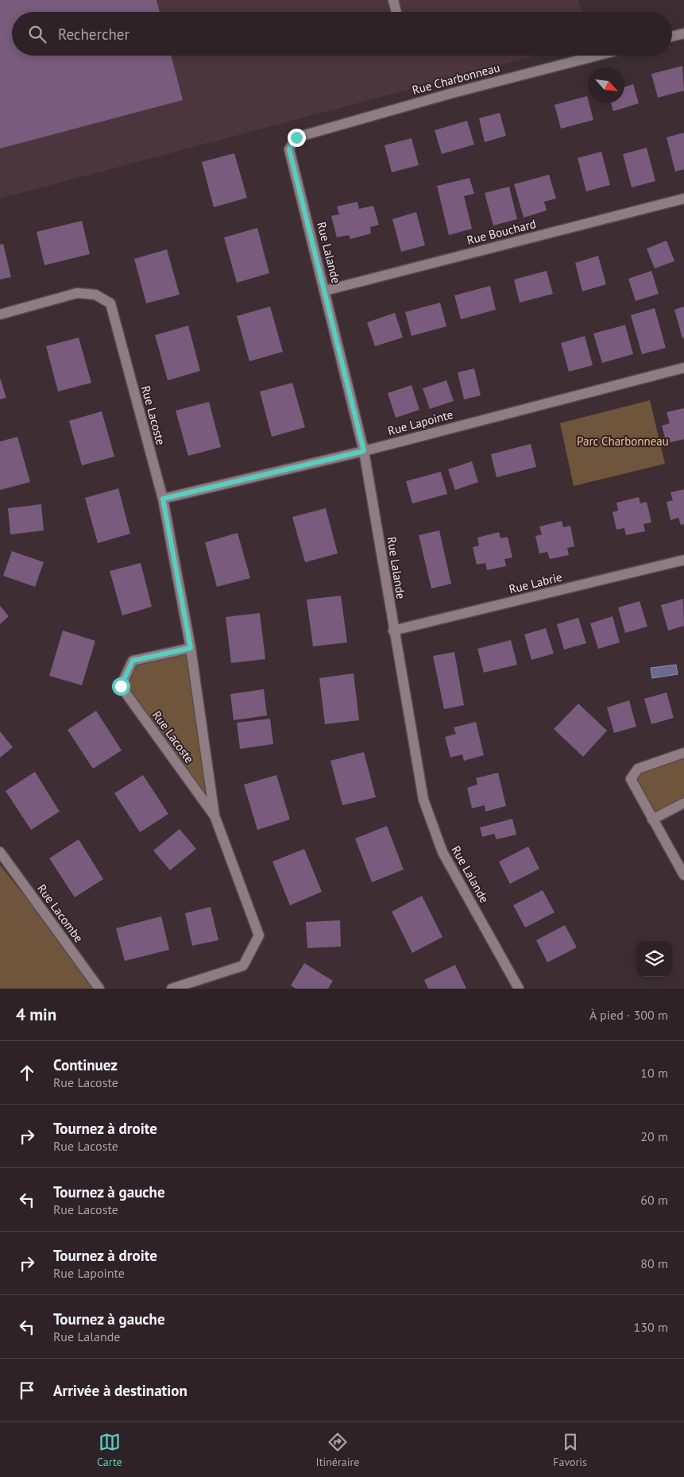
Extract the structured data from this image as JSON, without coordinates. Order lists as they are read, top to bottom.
{
  "streets": {
    "street": [
      "Rue Charbonneau",
      "Rue Bouchard",
      "Rue Lalande",
      "Rue Lacoste",
      "Rue Lapointe",
      "Rue Labrie",
      "Rue Lacombe"
    ]
  },
  "crossings": [
    ["Rue Charbonneau", "Rue Lalande"],
    ["Rue Bouchard", "Rue Lalande"],
    ["Rue Lalande", "Rue Lapointe"],
    ["Rue Lalande", "Rue Labrie"],
    ["Rue Lacoste", "Rue Lapointe"]
  ],
  "parks": ["Parc Charbonneau"],
  "north": "bottom right",
  "page": {
    "search": "Rechercher",
    "heading": ["4 min", "À pied · 300 m"],
    "list": [
      ["Continuez", "Rue Lacoste", "10 m"],
      ["Tournez à droite", "Rue Lacoste", "20 m"],
      ["Tournez à gauche", "Rue Lacoste", "60 m"],
      ["Tournez à droite", "Rue Lapointe", "80 m"],
      ["Tournez à gauche", "Rue Lalande", "130 m"],
      "Arrivée à destination"
    ],
    "nav": ["Carte", "Itinéraire", "Favoris"]
  }
}
